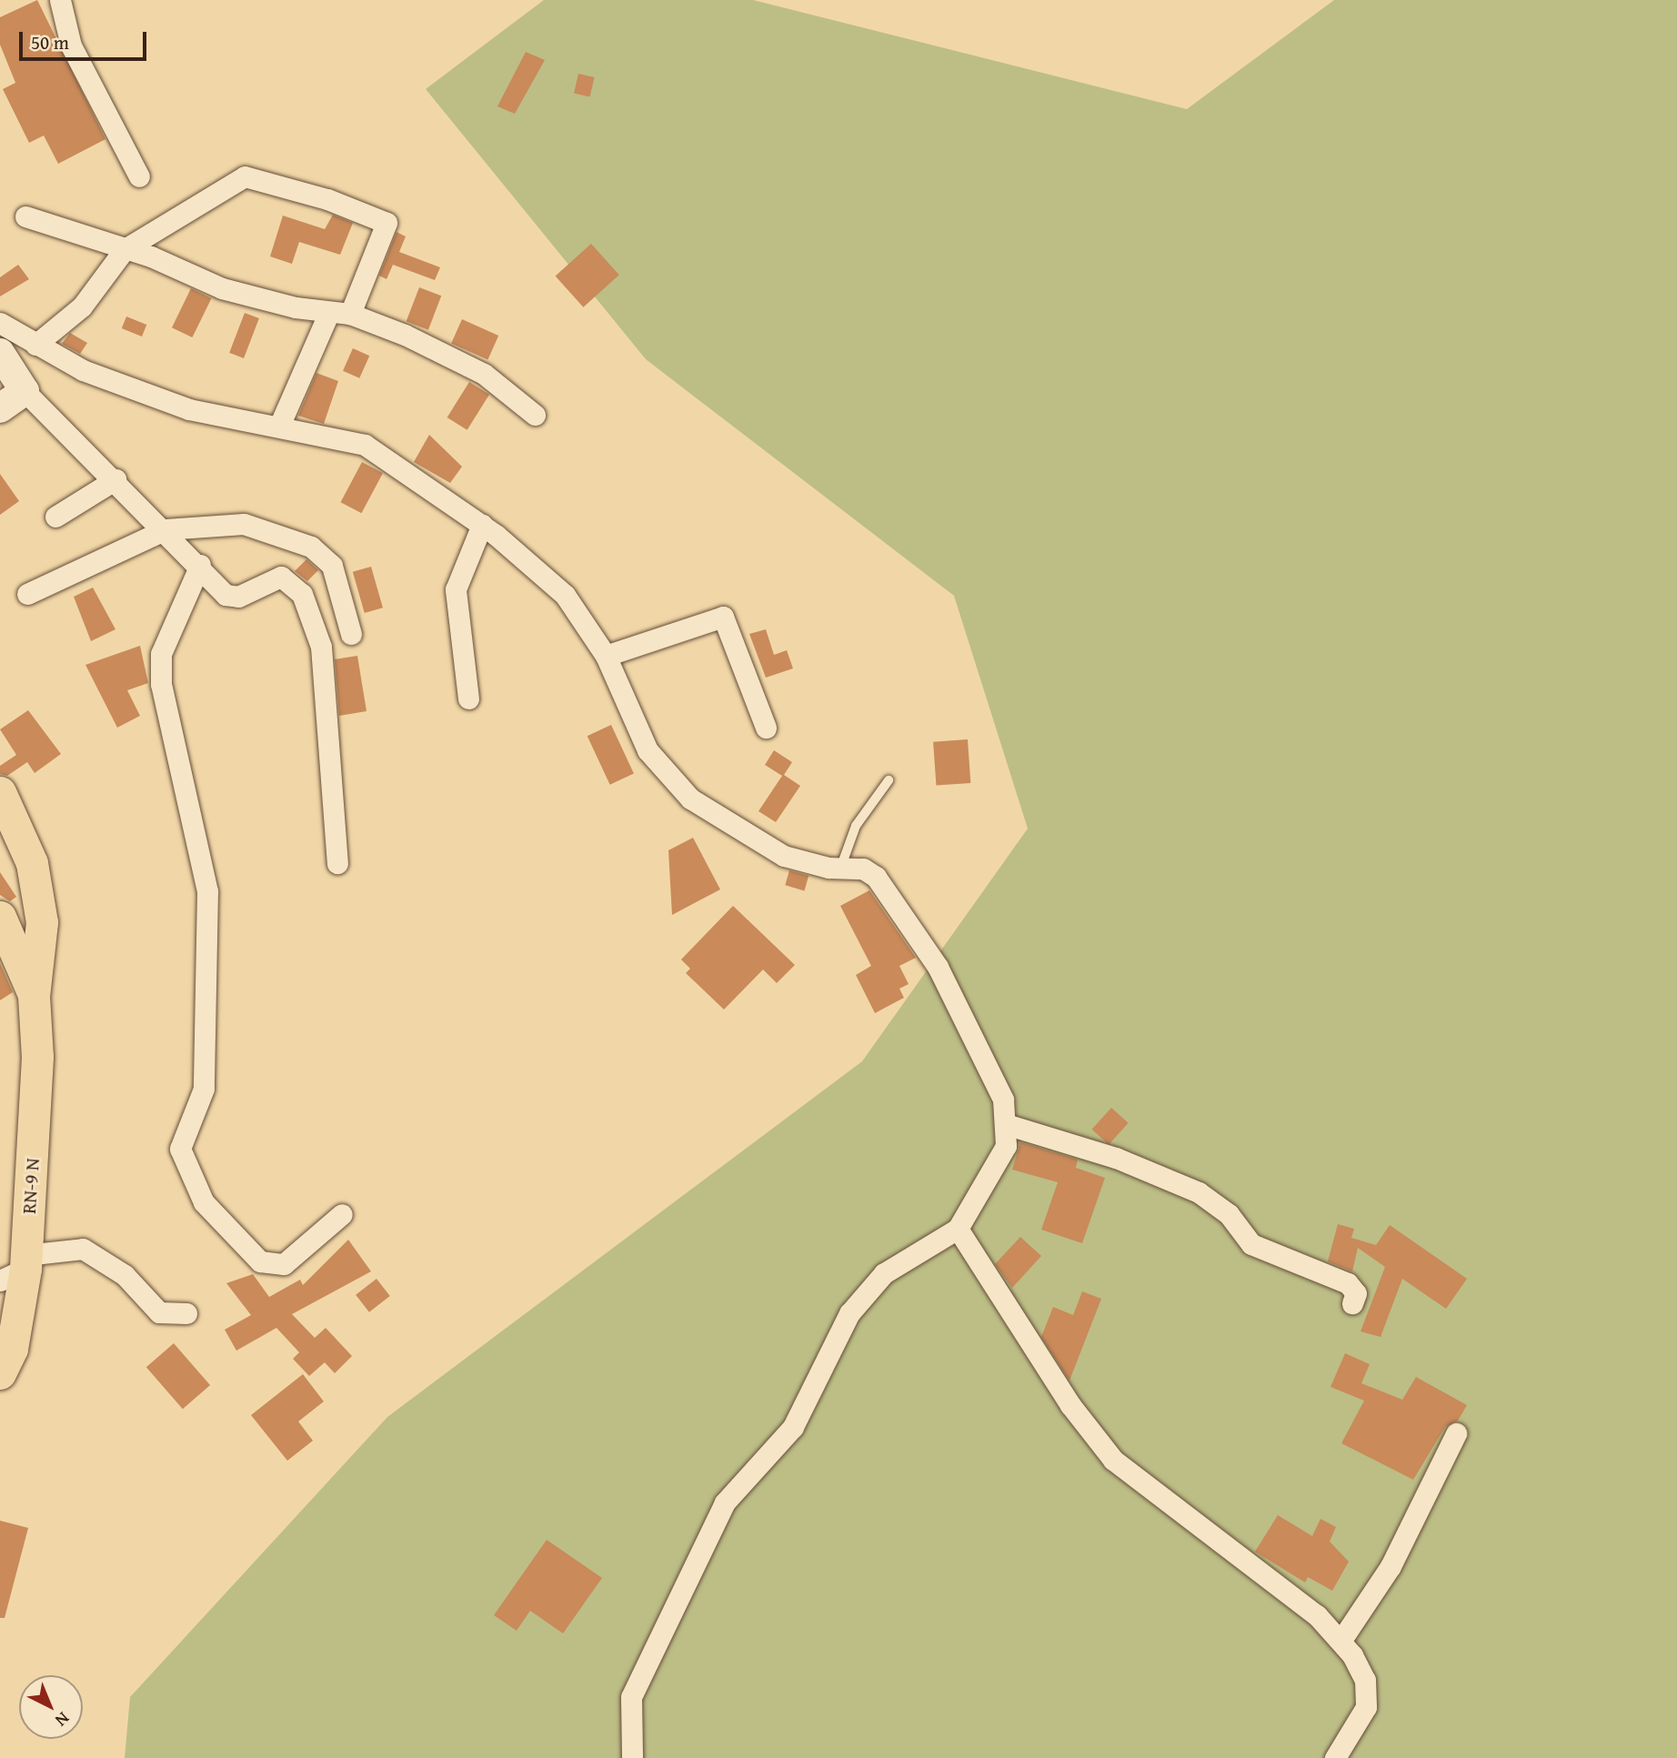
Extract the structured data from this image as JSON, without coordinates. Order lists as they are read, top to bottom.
{
  "streets": {
    "main road": ["RN-9 N"]
  },
  "scale_bar": "50 m",
  "north": "bottom right"
}
